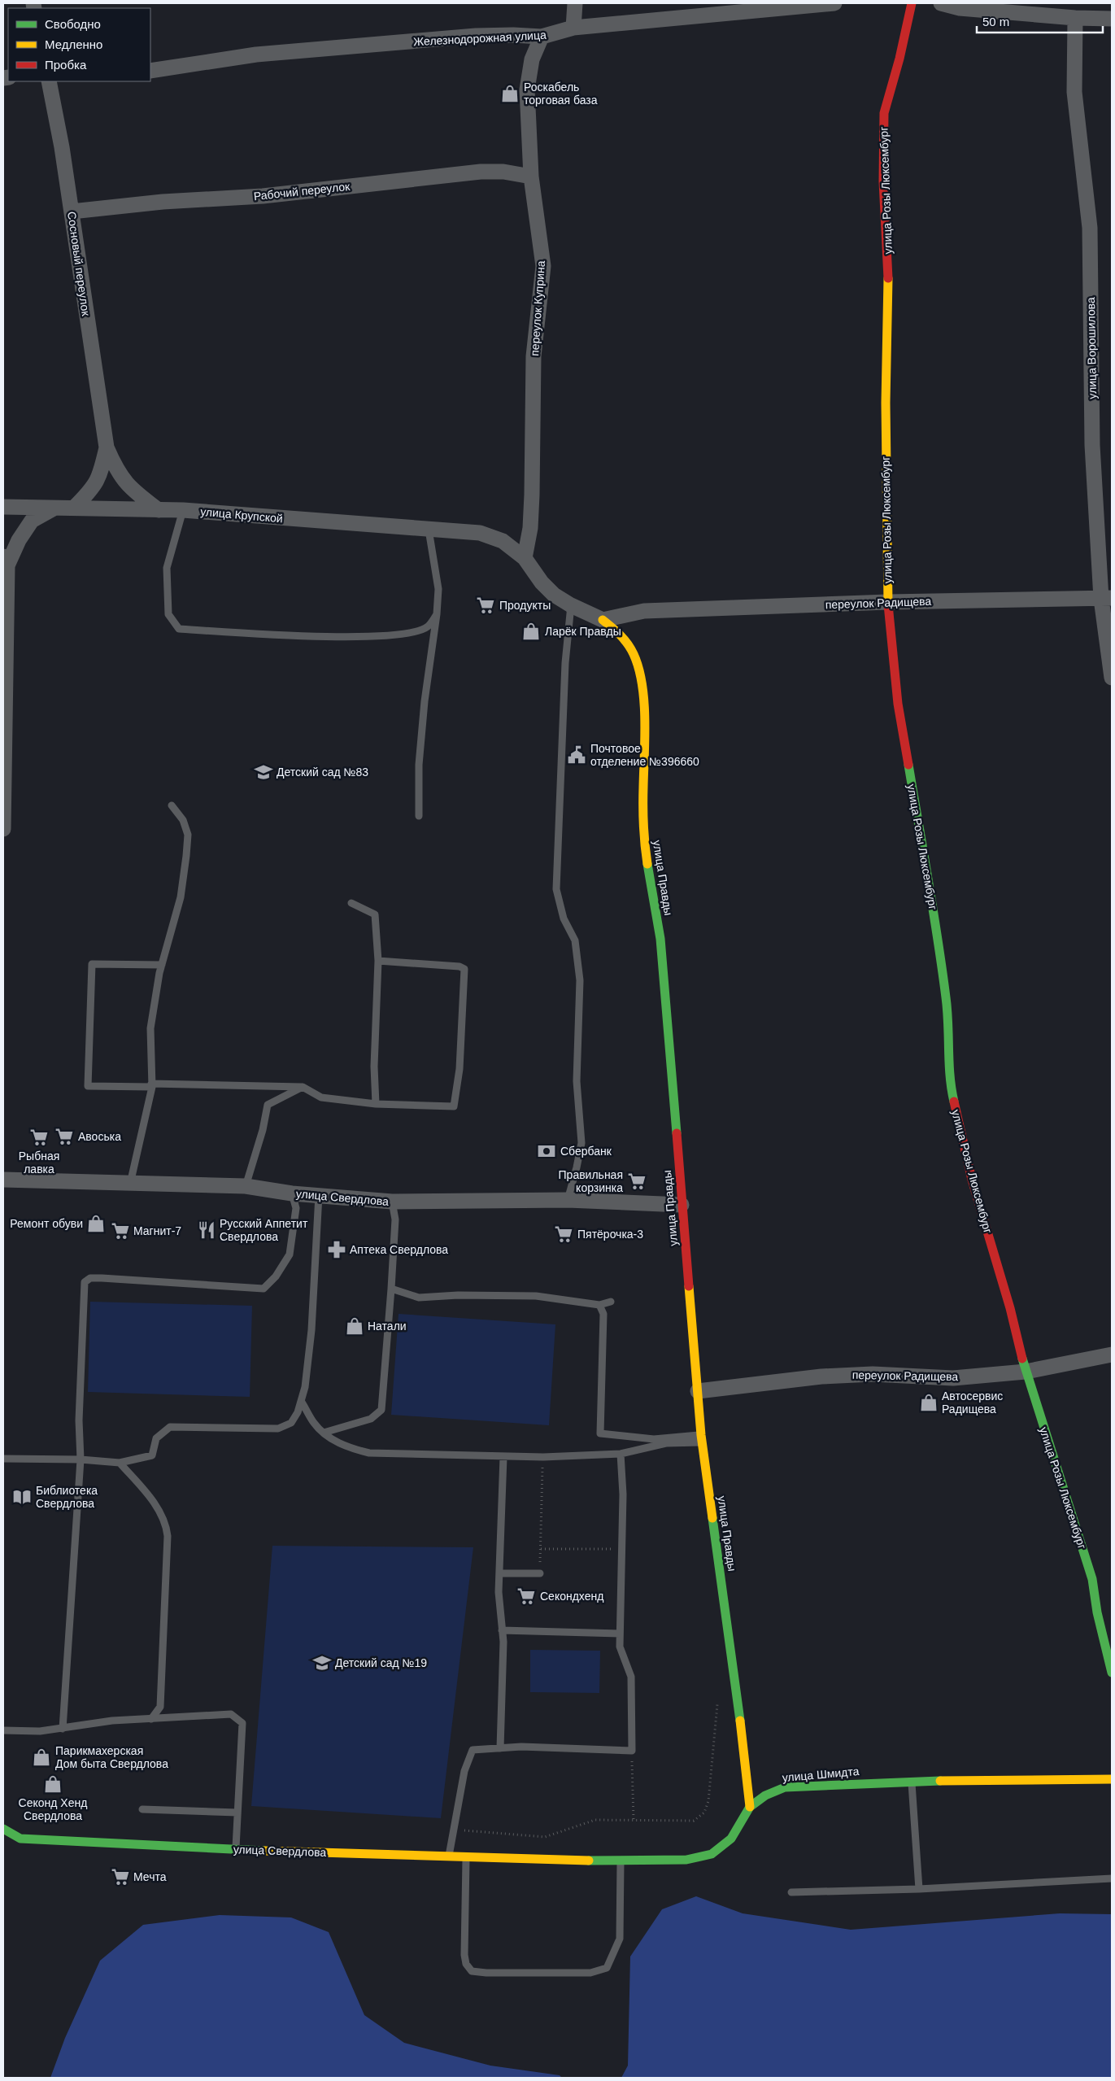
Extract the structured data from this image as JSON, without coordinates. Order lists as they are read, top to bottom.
{
  "streets": {
    "street": [
      "Железнодорожная улица",
      "улица Розы Люксембург",
      "Рабочий переулок",
      "Сосновый переулок",
      "переулок Куприна",
      "улица Ворошилова",
      "улица Крупской",
      "переулок Радищева",
      "улица Правды",
      "улица Свердлова",
      "улица Шмидта"
    ]
  },
  "crossings": [
    ["Железнодорожная улица", "переулок Куприна"],
    ["улица Розы Люксембург", "переулок Радищева"],
    ["Рабочий переулок", "Сосновый переулок"],
    ["Рабочий переулок", "переулок Куприна"],
    ["Сосновый переулок", "улица Крупской"],
    ["переулок Куприна", "улица Крупской"],
    ["улица Ворошилова", "переулок Радищева"],
    ["улица Крупской", "переулок Радищева"],
    ["улица Крупской", "улица Правды"],
    ["переулок Радищева", "улица Правды"],
    ["улица Правды", "улица Свердлова"],
    ["улица Правды", "улица Шмидта"],
    ["улица Свердлова", "улица Шмидта"]
  ],
  "places": {
    "shop": [
      "Роскабель торговая база",
      "Ларёк Правды",
      "Ремонт обуви",
      "Натали",
      "Автосервис Радищева",
      "Парикмахерская Дом быта Свердлова",
      "Секонд Хенд Свердлова"
    ],
    "supermarket": [
      "Продукты",
      "Авоська",
      "Рыбная лавка",
      "Правильная корзинка",
      "Магнит-7",
      "Пятёрочка-3",
      "Секондхенд",
      "Мечта"
    ],
    "public building": ["Почтовое отделение №396660"],
    "school or university": ["Детский сад №83", "Детский сад №19"],
    "bank": ["Сбербанк"],
    "restaurant": ["Русский Аппетит Свердлова"],
    "pharmacy": ["Аптека Свердлова"],
    "library": ["Библиотека Свердлова"]
  },
  "legend": ["Свободно", "Медленно", "Пробка"],
  "scale_bar": "50 m"
}
